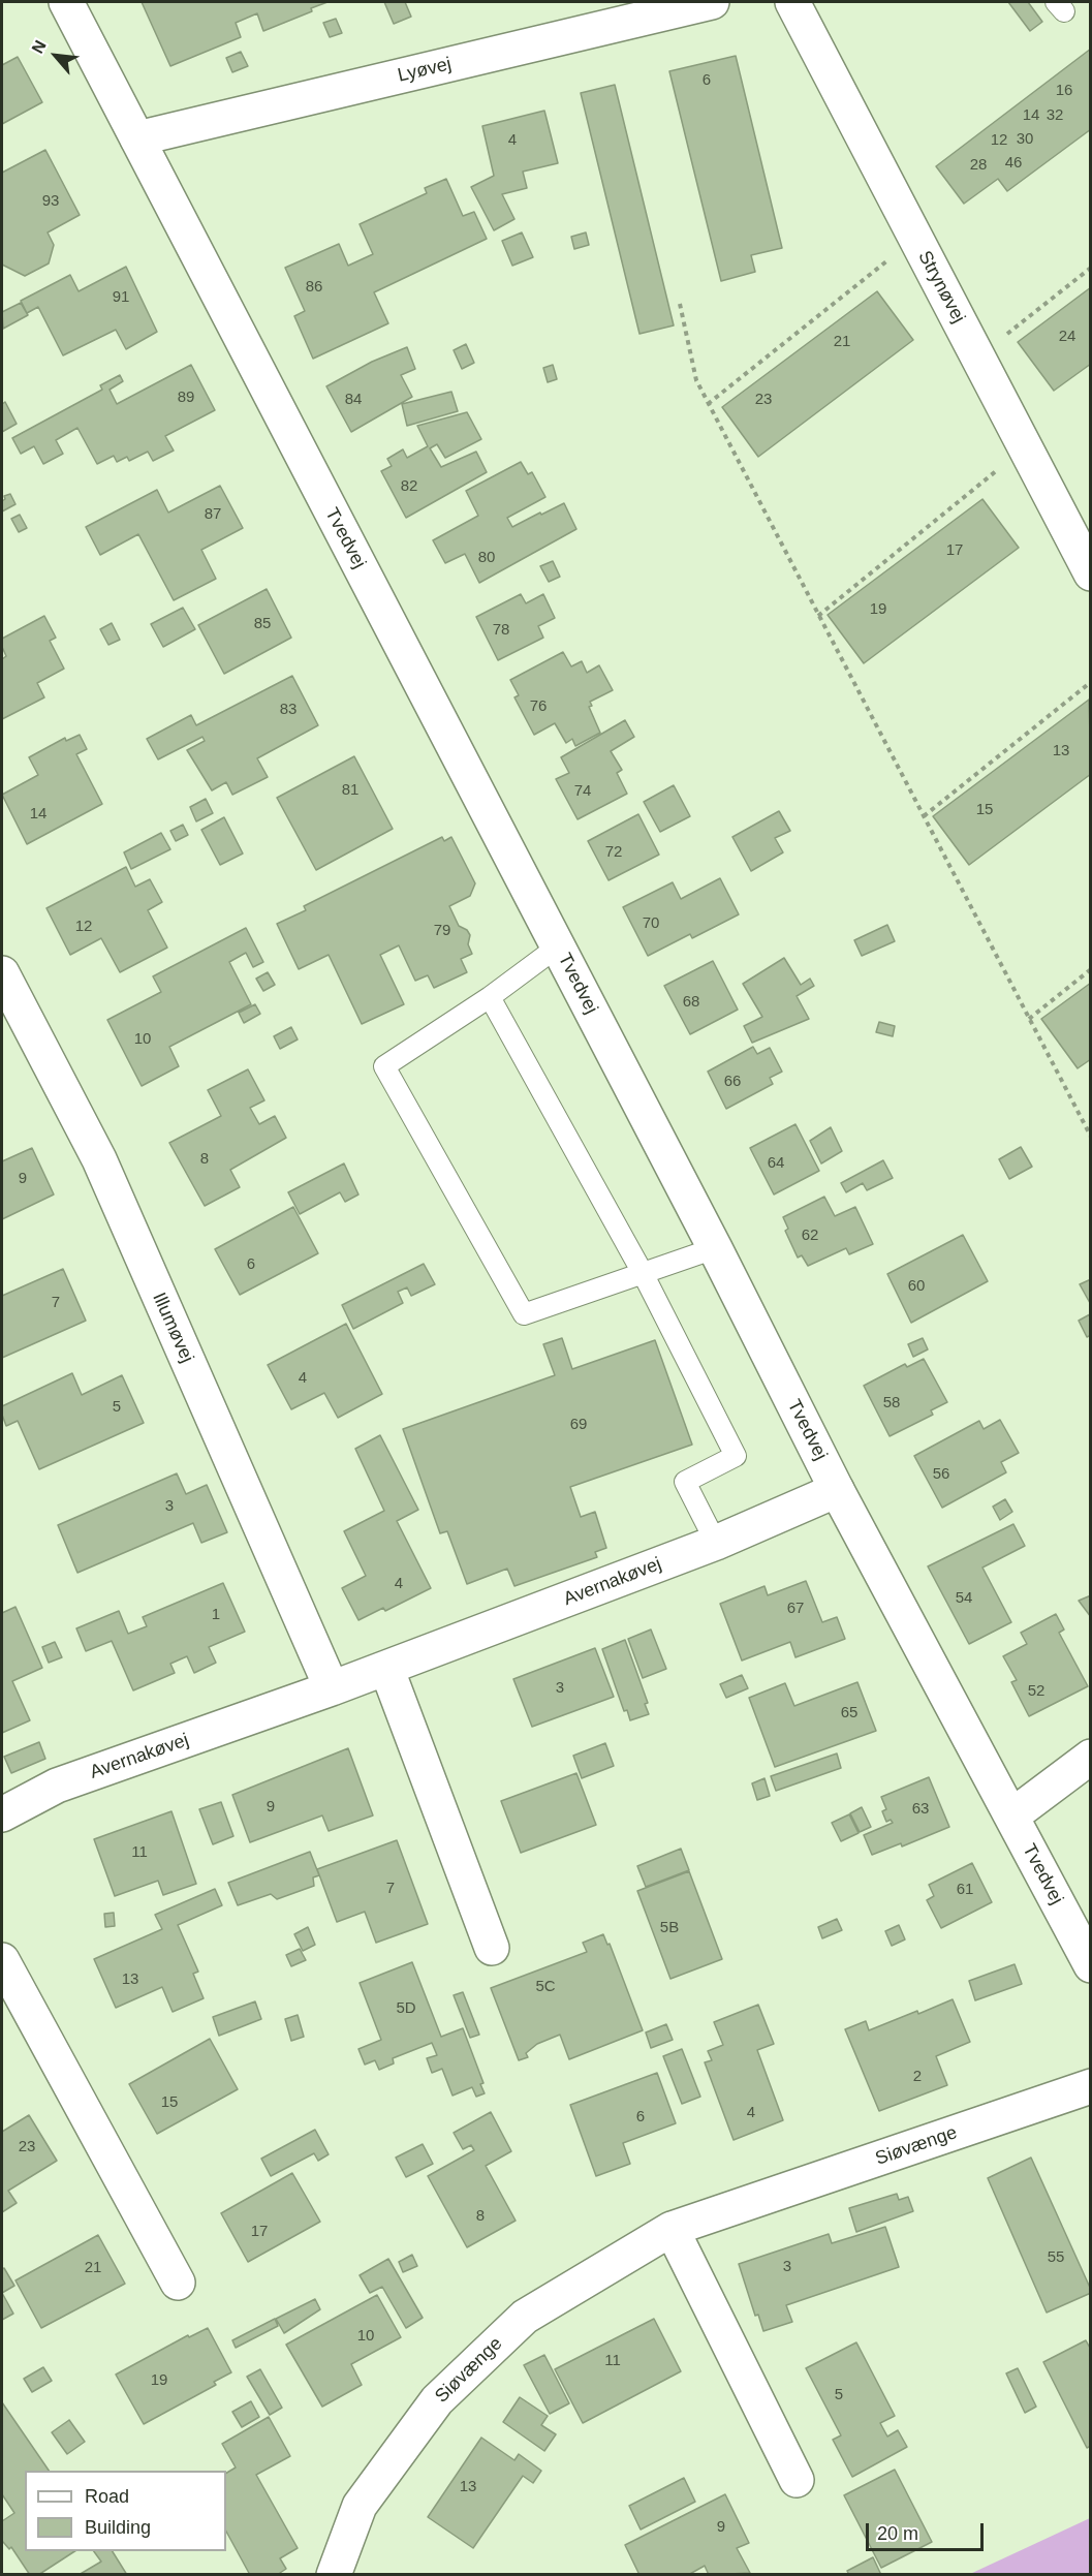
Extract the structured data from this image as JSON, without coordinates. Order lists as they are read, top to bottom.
{
  "streets": {
    "street": [
      "Lyøvej",
      "Strynøvej",
      "Tvedvej",
      "Illumøvej",
      "Avernakøvej",
      "Siøvænge"
    ]
  },
  "crossings": [
    ["Lyøvej", "Tvedvej"],
    ["Tvedvej", "Avernakøvej"],
    ["Illumøvej", "Avernakøvej"]
  ],
  "house_numbers": [
    "6",
    "16",
    "14",
    "32",
    "30",
    "4",
    "12",
    "46",
    "28",
    "93",
    "86",
    "91",
    "24",
    "21",
    "89",
    "84",
    "23",
    "82",
    "87",
    "17",
    "80",
    "19",
    "85",
    "78",
    "76",
    "83",
    "13",
    "81",
    "74",
    "15",
    "14",
    "72",
    "70",
    "12",
    "79",
    "68",
    "10",
    "66",
    "8",
    "64",
    "9",
    "62",
    "6",
    "60",
    "7",
    "4",
    "58",
    "5",
    "69",
    "56",
    "3",
    "4",
    "54",
    "67",
    "1",
    "3",
    "52",
    "65",
    "9",
    "63",
    "11",
    "7",
    "61",
    "5B",
    "13",
    "5C",
    "5D",
    "2",
    "15",
    "4",
    "6",
    "23",
    "8",
    "17",
    "55",
    "3",
    "21",
    "10",
    "11",
    "19",
    "5",
    "13",
    "9"
  ],
  "legend": ["Road", "Building"],
  "scale_bar": "20 m",
  "north": "top left"
}
